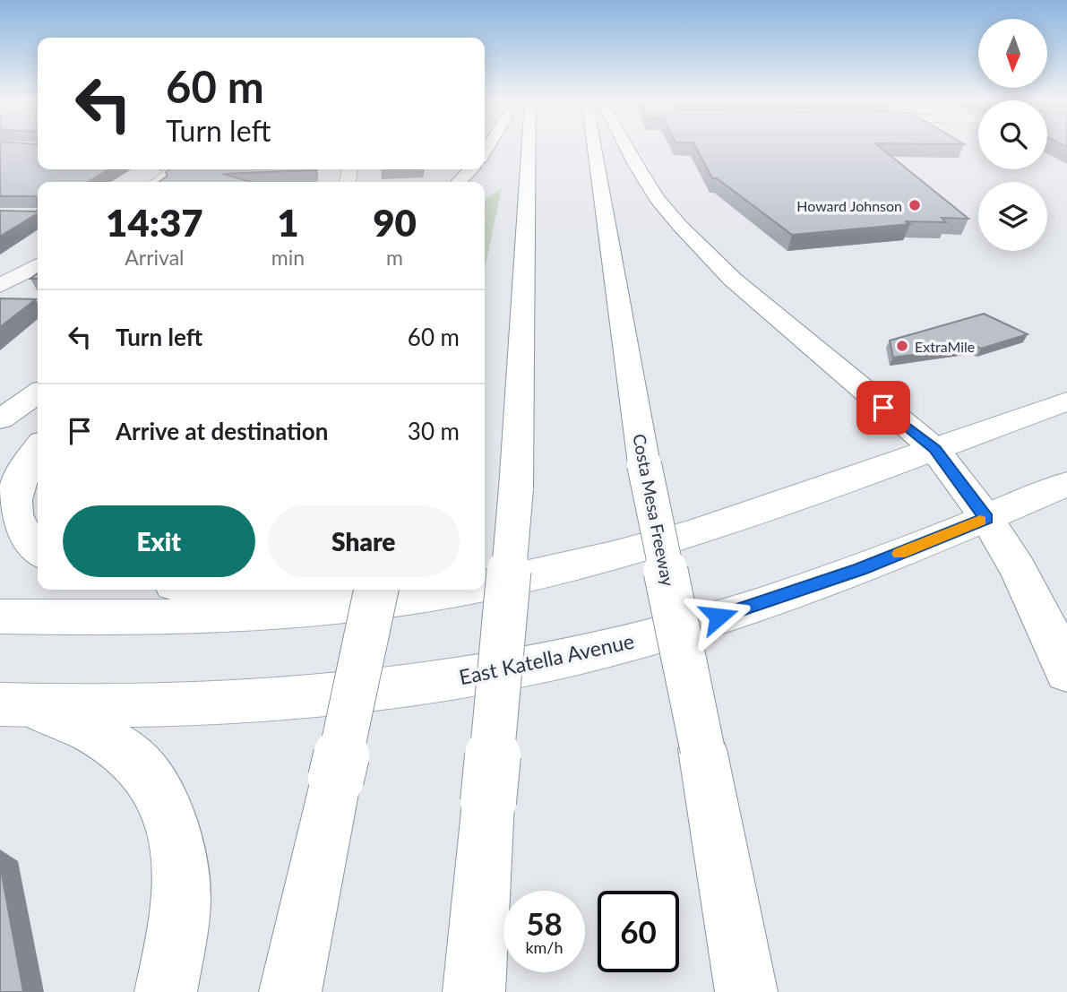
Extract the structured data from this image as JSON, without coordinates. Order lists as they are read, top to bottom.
{
  "streets": {
    "main road": ["Costa Mesa Freeway", "East Katella Avenue"]
  },
  "places": ["Howard Johnson", "ExtraMile"],
  "north": "bottom",
  "page": {
    "turn": ["60 m", "Turn left"],
    "eta": [
      "14:37",
      "Arrival",
      "1",
      "min",
      "90",
      "m"
    ],
    "list": [
      {
        "name": "Turn left",
        "value": "60 m"
      },
      {
        "name": "Arrive at destination",
        "value": "30 m"
      }
    ],
    "buttons": ["Exit", "Share"],
    "speed": "58 km/h",
    "limit": "60"
  }
}
